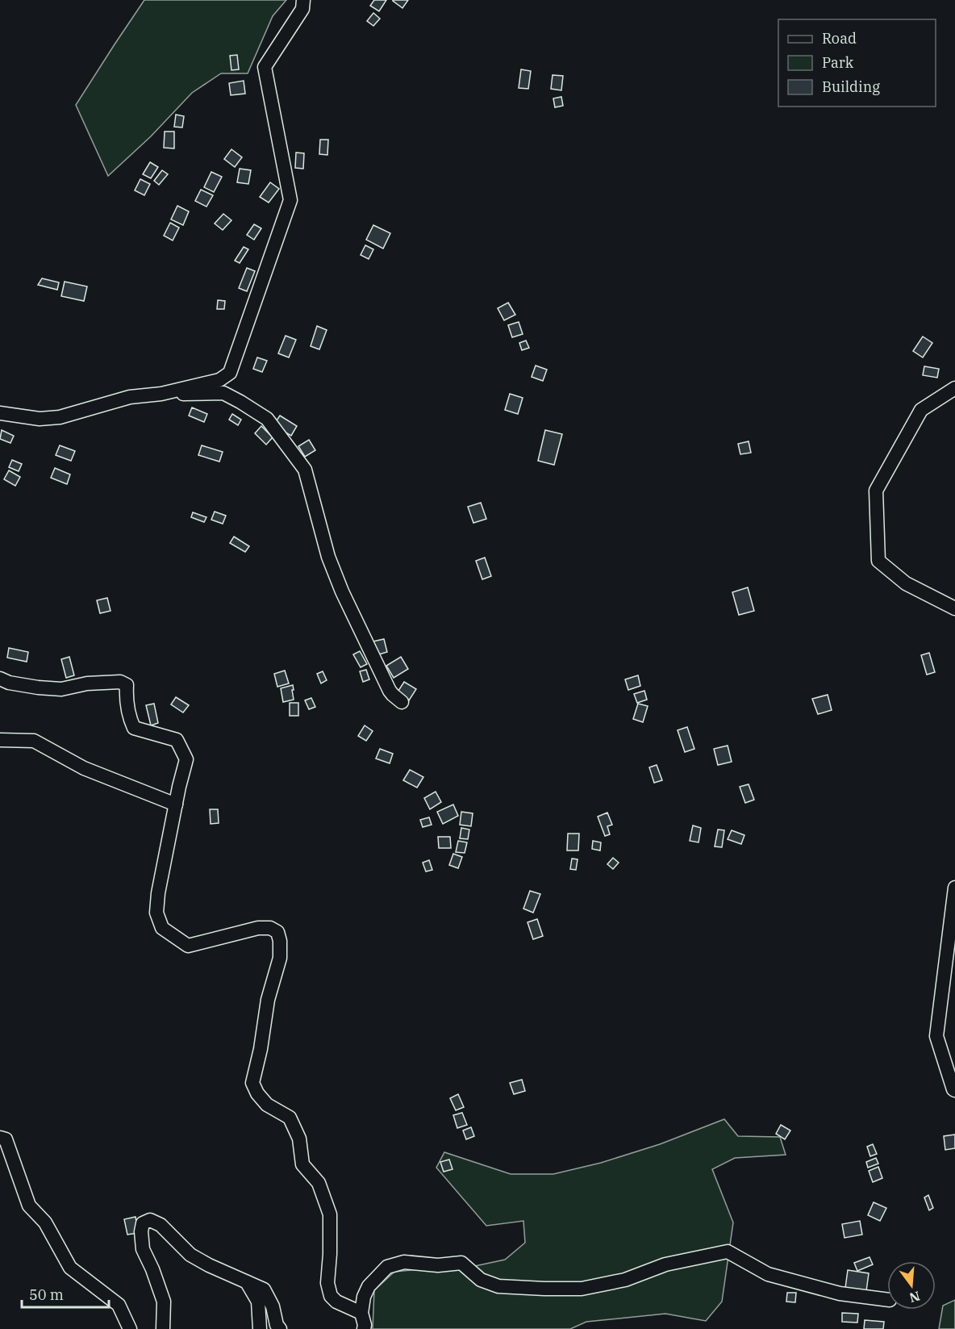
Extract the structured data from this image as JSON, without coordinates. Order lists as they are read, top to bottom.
{
  "legend": ["Road", "Park", "Building"],
  "scale_bar": "50 m",
  "north": "bottom"
}
